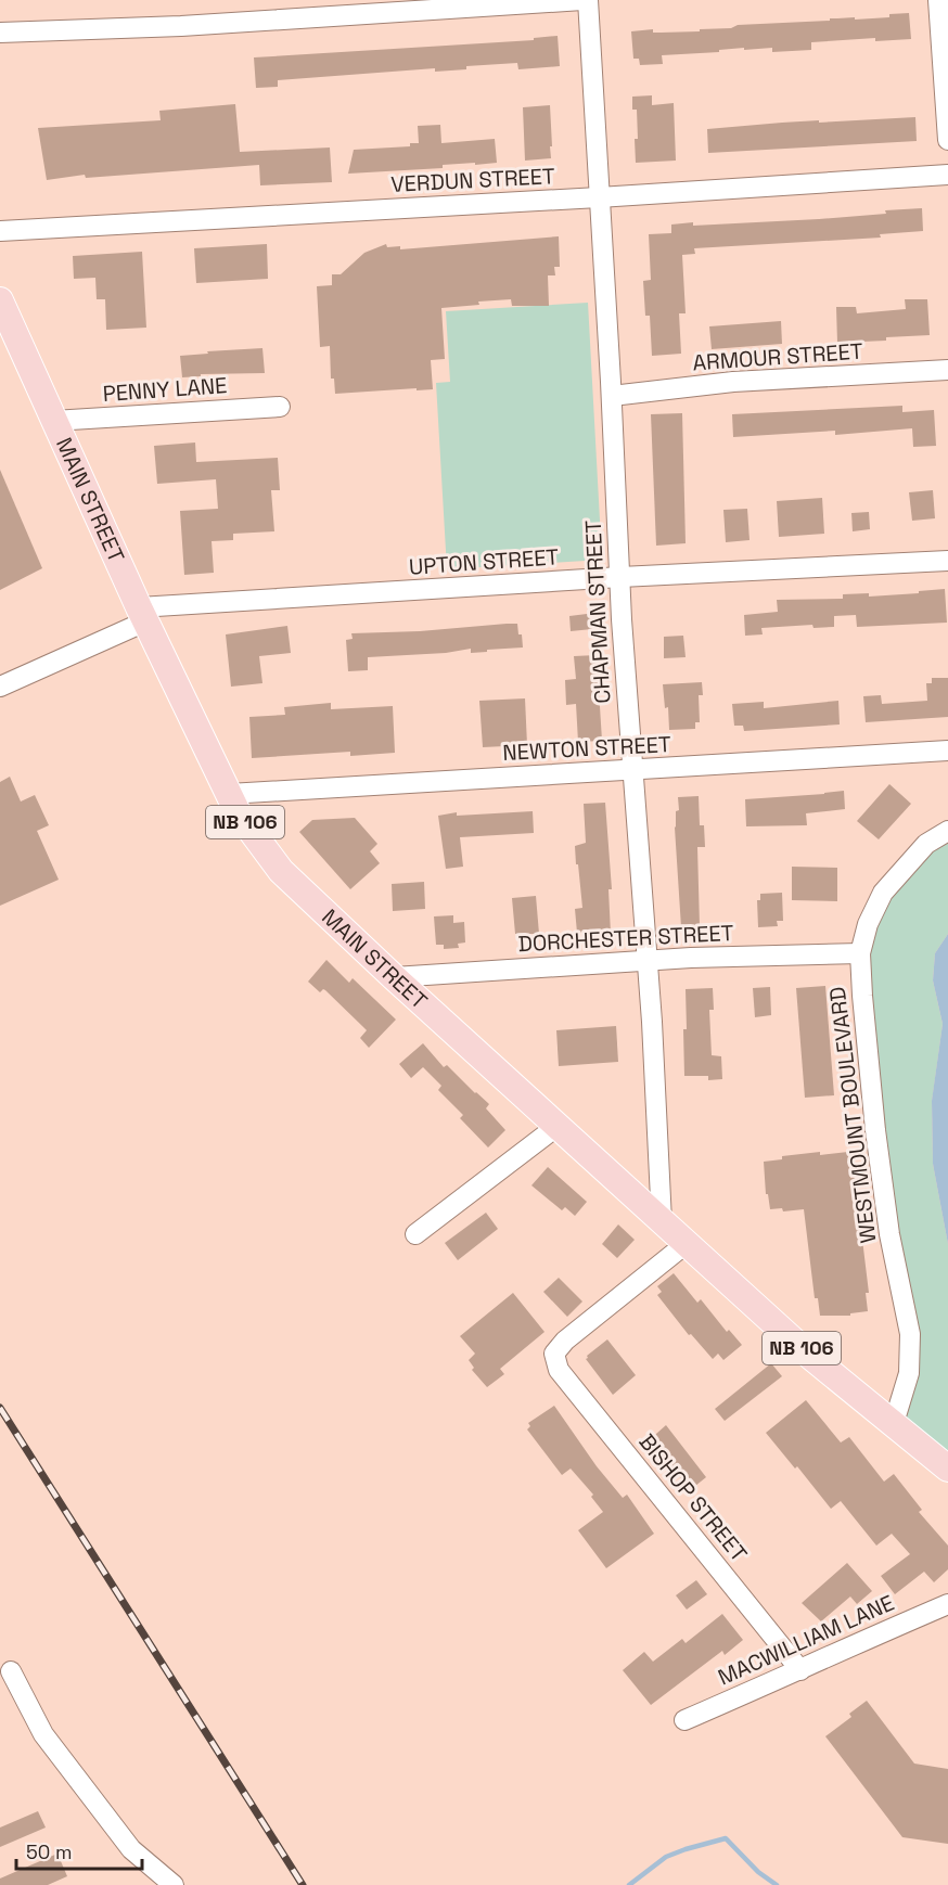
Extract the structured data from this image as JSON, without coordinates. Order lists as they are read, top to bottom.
{
  "streets": {
    "main road": ["MAIN STREET", "NB 106"],
    "street": [
      "VERDUN STREET",
      "ARMOUR STREET",
      "PENNY LANE",
      "UPTON STREET",
      "CHAPMAN STREET",
      "NEWTON STREET",
      "DORCHESTER STREET",
      "WESTMOUNT BOULEVARD",
      "BISHOP STREET",
      "MACWILLIAM LANE"
    ]
  },
  "crossings": [
    ["VERDUN STREET", "CHAPMAN STREET"],
    ["ARMOUR STREET", "CHAPMAN STREET"],
    ["PENNY LANE", "MAIN STREET"],
    ["MAIN STREET", "UPTON STREET"],
    ["MAIN STREET", "CHAPMAN STREET"],
    ["MAIN STREET", "NEWTON STREET"],
    ["MAIN STREET", "DORCHESTER STREET"],
    ["MAIN STREET", "WESTMOUNT BOULEVARD"],
    ["MAIN STREET", "BISHOP STREET"],
    ["UPTON STREET", "CHAPMAN STREET"],
    ["CHAPMAN STREET", "NEWTON STREET"],
    ["CHAPMAN STREET", "DORCHESTER STREET"],
    ["DORCHESTER STREET", "WESTMOUNT BOULEVARD"],
    ["BISHOP STREET", "MACWILLIAM LANE"]
  ],
  "scale_bar": "50 m"
}
